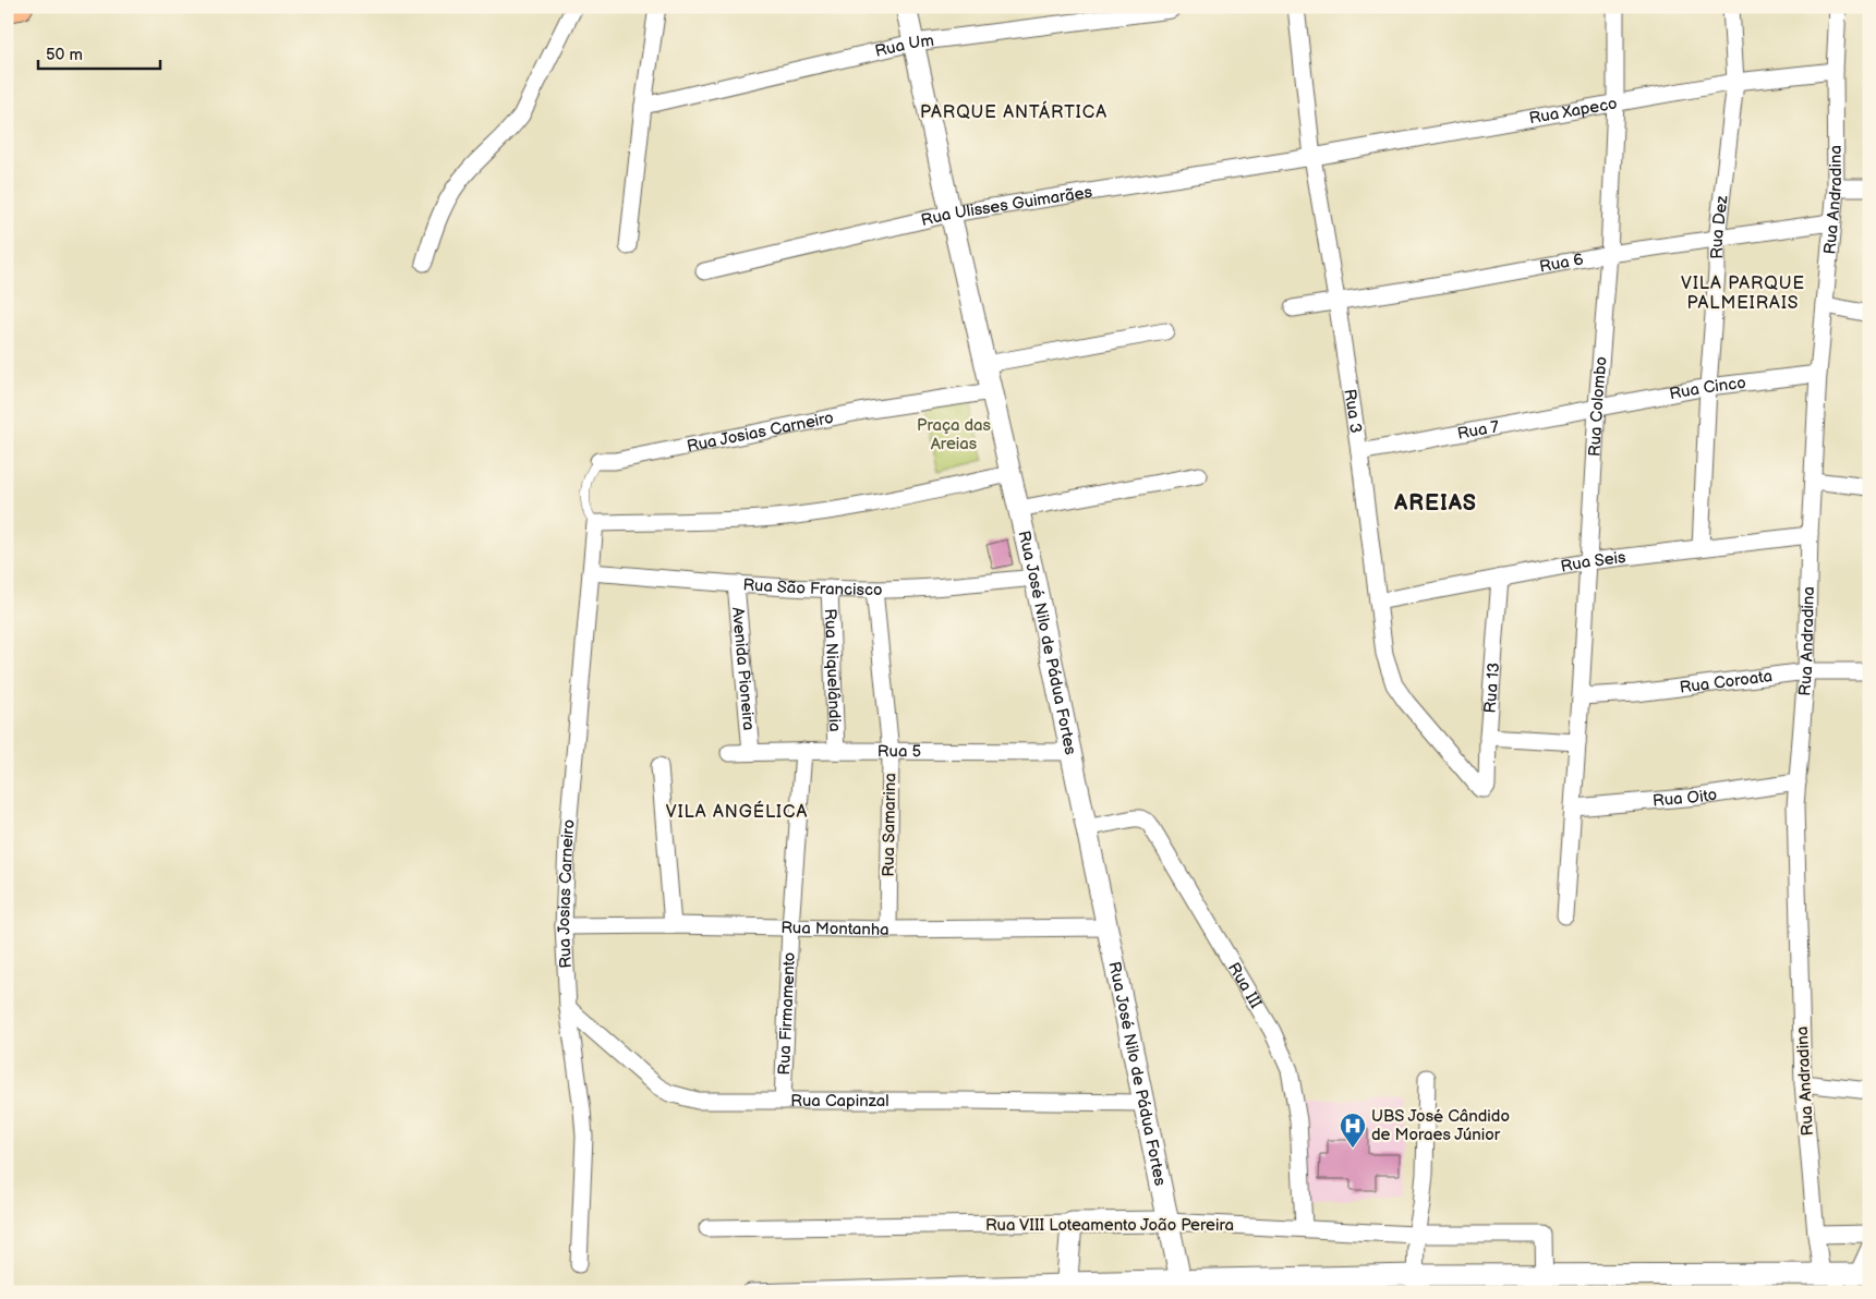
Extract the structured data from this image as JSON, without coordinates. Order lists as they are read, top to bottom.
{
  "streets": {
    "street": [
      "Rua Um",
      "Rua Xapeco",
      "Rua Andradina",
      "Rua Ulisses Guimarães",
      "Rua Dez",
      "Rua 6",
      "Rua Cinco",
      "Rua Colombo",
      "Rua 3",
      "Rua 7",
      "Rua Josias Carneiro",
      "Rua Seis",
      "Rua São Francisco",
      "Rua José Nilo de Pádua Fortes",
      "Avenida Pioneira",
      "Rua Niquelândia",
      "Rua Coroata",
      "Rua 13",
      "Rua 5",
      "Rua Oito",
      "Rua Samarina",
      "Rua Montanha",
      "Rua III",
      "Rua Firmamento",
      "Rua Capinzal",
      "Rua VIII Loteamento João Pereira"
    ]
  },
  "crossings": [
    ["Rua Um", "Rua José Nilo de Pádua Fortes"],
    ["Rua Xapeco", "Rua Andradina"],
    ["Rua Xapeco", "Rua Ulisses Guimarães"],
    ["Rua Xapeco", "Rua Dez"],
    ["Rua Xapeco", "Rua Colombo"],
    ["Rua Xapeco", "Rua 3"],
    ["Rua Andradina", "Rua 6"],
    ["Rua Andradina", "Rua Cinco"],
    ["Rua Andradina", "Rua Seis"],
    ["Rua Andradina", "Rua Coroata"],
    ["Rua Andradina", "Rua Oito"],
    ["Rua Ulisses Guimarães", "Rua 3"],
    ["Rua Ulisses Guimarães", "Rua José Nilo de Pádua Fortes"],
    ["Rua Dez", "Rua 6"],
    ["Rua Dez", "Rua Cinco"],
    ["Rua Dez", "Rua Seis"],
    ["Rua 6", "Rua Colombo"],
    ["Rua 6", "Rua 3"],
    ["Rua Cinco", "Rua Colombo"],
    ["Rua Cinco", "Rua 7"],
    ["Rua Colombo", "Rua 7"],
    ["Rua Colombo", "Rua Seis"],
    ["Rua Colombo", "Rua Coroata"],
    ["Rua Colombo", "Rua Oito"],
    ["Rua 3", "Rua 7"],
    ["Rua 3", "Rua Seis"],
    ["Rua 3", "Rua 13"],
    ["Rua Josias Carneiro", "Rua São Francisco"],
    ["Rua Josias Carneiro", "Rua José Nilo de Pádua Fortes"],
    ["Rua Josias Carneiro", "Rua Montanha"],
    ["Rua Josias Carneiro", "Rua Capinzal"],
    ["Rua Seis", "Rua 13"],
    ["Rua São Francisco", "Rua José Nilo de Pádua Fortes"],
    ["Rua São Francisco", "Avenida Pioneira"],
    ["Rua São Francisco", "Rua Niquelândia"],
    ["Rua São Francisco", "Rua Samarina"],
    ["Rua José Nilo de Pádua Fortes", "Rua 5"],
    ["Rua José Nilo de Pádua Fortes", "Rua Montanha"],
    ["Rua José Nilo de Pádua Fortes", "Rua III"],
    ["Rua José Nilo de Pádua Fortes", "Rua Capinzal"],
    ["Rua José Nilo de Pádua Fortes", "Rua VIII Loteamento João Pereira"],
    ["Avenida Pioneira", "Rua 5"],
    ["Rua Niquelândia", "Rua 5"],
    ["Rua 5", "Rua Samarina"],
    ["Rua Samarina", "Rua Montanha"],
    ["Rua Montanha", "Rua Firmamento"],
    ["Rua III", "Rua VIII Loteamento João Pereira"],
    ["Rua Firmamento", "Rua Capinzal"]
  ],
  "districts": [
    "PARQUE ANTÁRTICA",
    "VILA PARQUE PALMEIRAIS",
    "AREIAS",
    "VILA ANGÉLICA"
  ],
  "parks": ["Praça das Areias"],
  "places": {
    "hospital": ["UBS José Cândido de Moraes Júnior"]
  },
  "scale_bar": "50 m"
}
